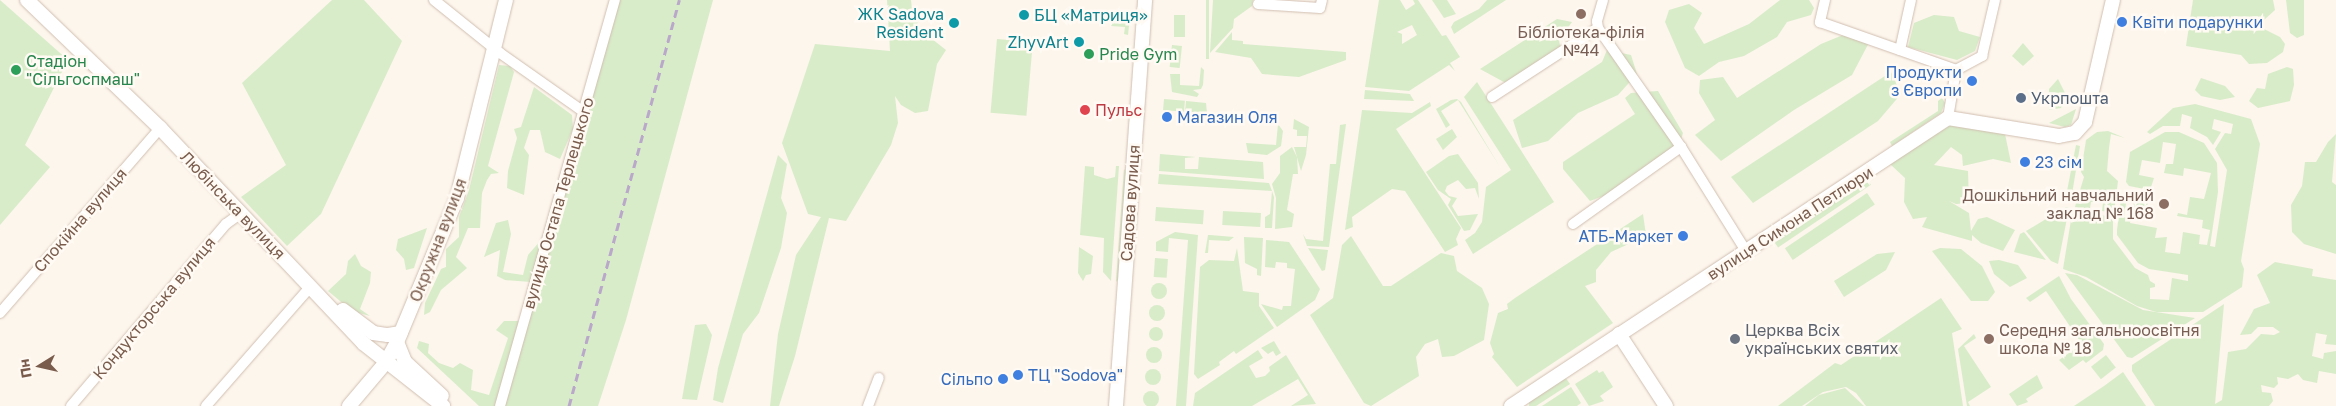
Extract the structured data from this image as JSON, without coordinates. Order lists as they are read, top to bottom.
{
  "streets": {
    "street": [
      "вулиця Остапа Терлецького",
      "Садова вулиця",
      "Любінська вулиця",
      "Спокійна вулиця",
      "вулиця Симона Петлюри",
      "Окружна вулиця",
      "Кондукторська вулиця"
    ]
  },
  "crossings": [
    ["Любінська вулиця", "Спокійна вулиця"],
    ["Любінська вулиця", "Окружна вулиця"],
    ["Любінська вулиця", "Кондукторська вулиця"]
  ],
  "places": [
    "Бібліотека-філія №44",
    "БЦ «Матриця»",
    "Квіти подарунки",
    "ЖК Sadova Resident",
    "ZhyvArt",
    "Pride Gym",
    "Стадіон \"Сільгоспмаш\"",
    "Продукти з Європи",
    "Укрпошта",
    "Пульс",
    "Магазин Оля",
    "23 сім",
    "Дошкільний навчальний заклад № 168",
    "АТБ-Маркет",
    "Церква Всіх українських святих",
    "Середня загальноосвітня школа № 18",
    "ТЦ \"Sodova\"",
    "Сільпо"
  ],
  "north": "left"
}
